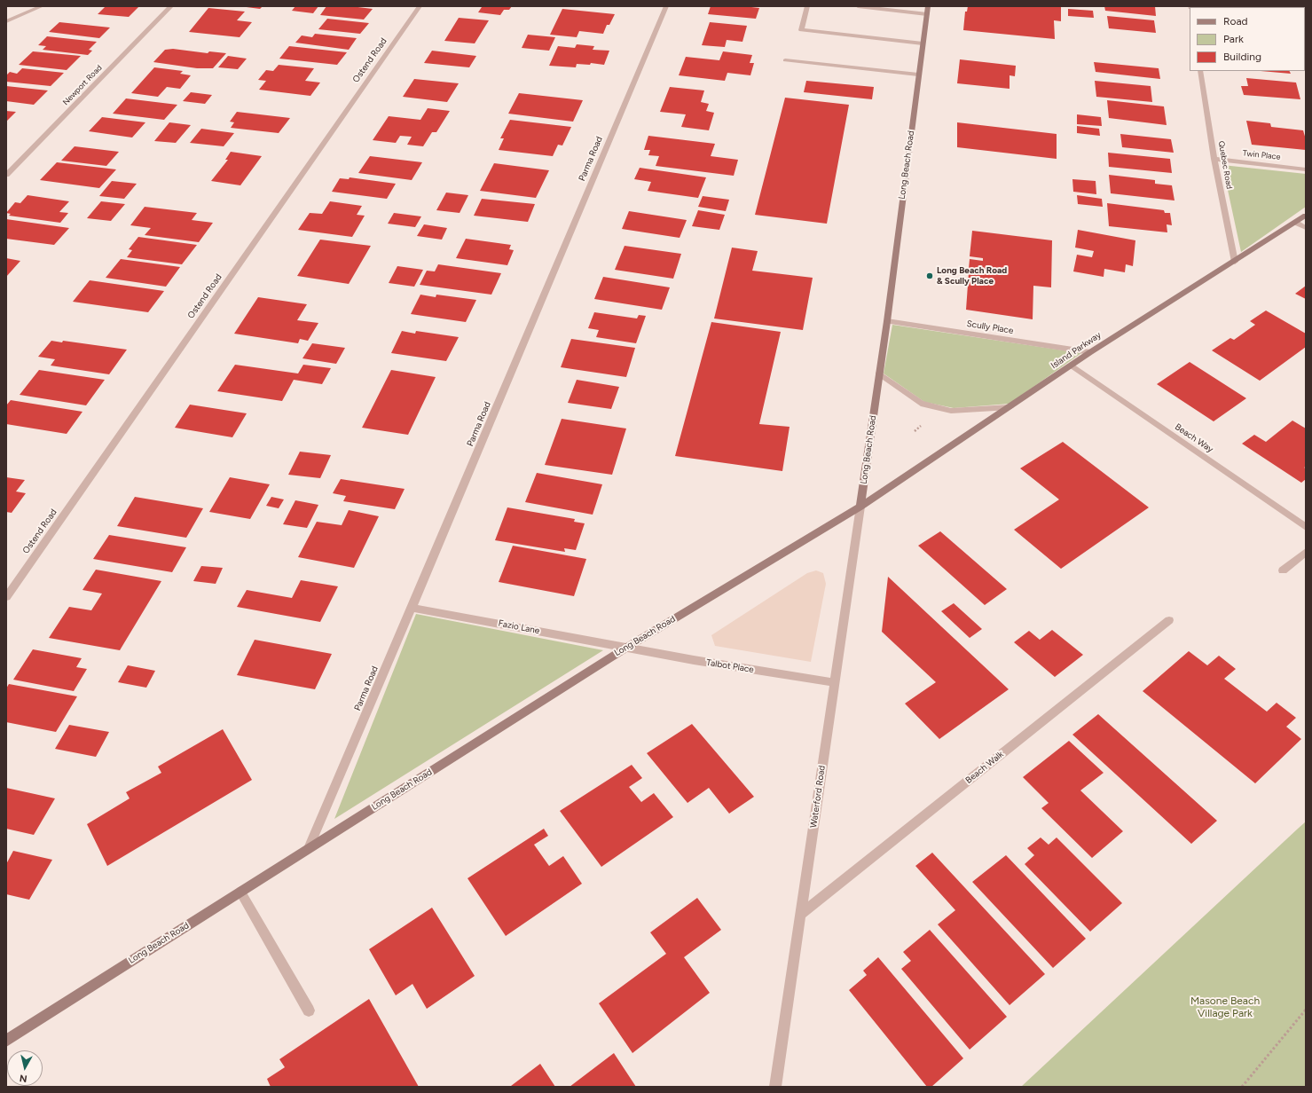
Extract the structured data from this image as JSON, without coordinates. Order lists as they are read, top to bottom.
{
  "streets": {
    "main road": ["Long Beach Road", "Island Parkway"],
    "street": [
      "Ostend Road",
      "Newport Road",
      "Twin Place",
      "Parma Road",
      "Quebec Road",
      "Scully Place",
      "Beach Way",
      "Fazio Lane",
      "Talbot Place",
      "Beach Walk",
      "Waterford Road"
    ]
  },
  "crossings": [
    ["Twin Place", "Quebec Road"],
    ["Parma Road", "Long Beach Road"],
    ["Parma Road", "Fazio Lane"],
    ["Long Beach Road", "Scully Place"],
    ["Long Beach Road", "Island Parkway"],
    ["Long Beach Road", "Fazio Lane"],
    ["Long Beach Road", "Talbot Place"],
    ["Long Beach Road", "Waterford Road"],
    ["Quebec Road", "Island Parkway"],
    ["Scully Place", "Island Parkway"],
    ["Island Parkway", "Beach Way"],
    ["Island Parkway", "Waterford Road"],
    ["Fazio Lane", "Talbot Place"],
    ["Talbot Place", "Waterford Road"],
    ["Beach Walk", "Waterford Road"]
  ],
  "parks": ["Masone Beach Village Park"],
  "places": ["Long Beach Road & Scully Place"],
  "legend": ["Road", "Park", "Building"],
  "north": "bottom"
}
